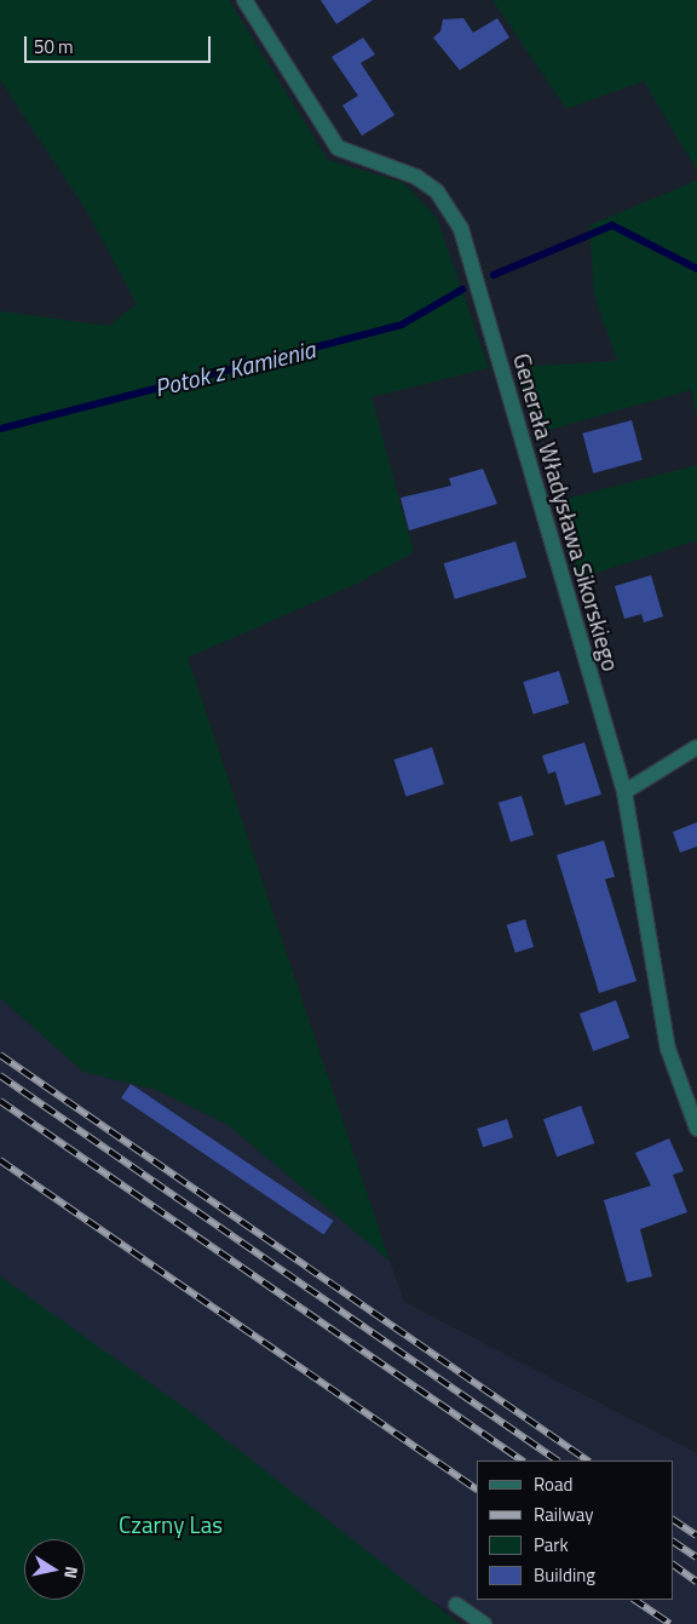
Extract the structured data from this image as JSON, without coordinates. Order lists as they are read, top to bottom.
{
  "streets": {
    "street": ["Generała Władysława Sikorskiego"]
  },
  "water": ["Potok z Kamienia"],
  "parks": ["Czarny Las"],
  "legend": [
    "Road",
    "Railway",
    "Park",
    "Building"
  ],
  "scale_bar": "50 m",
  "north": "right"
}
